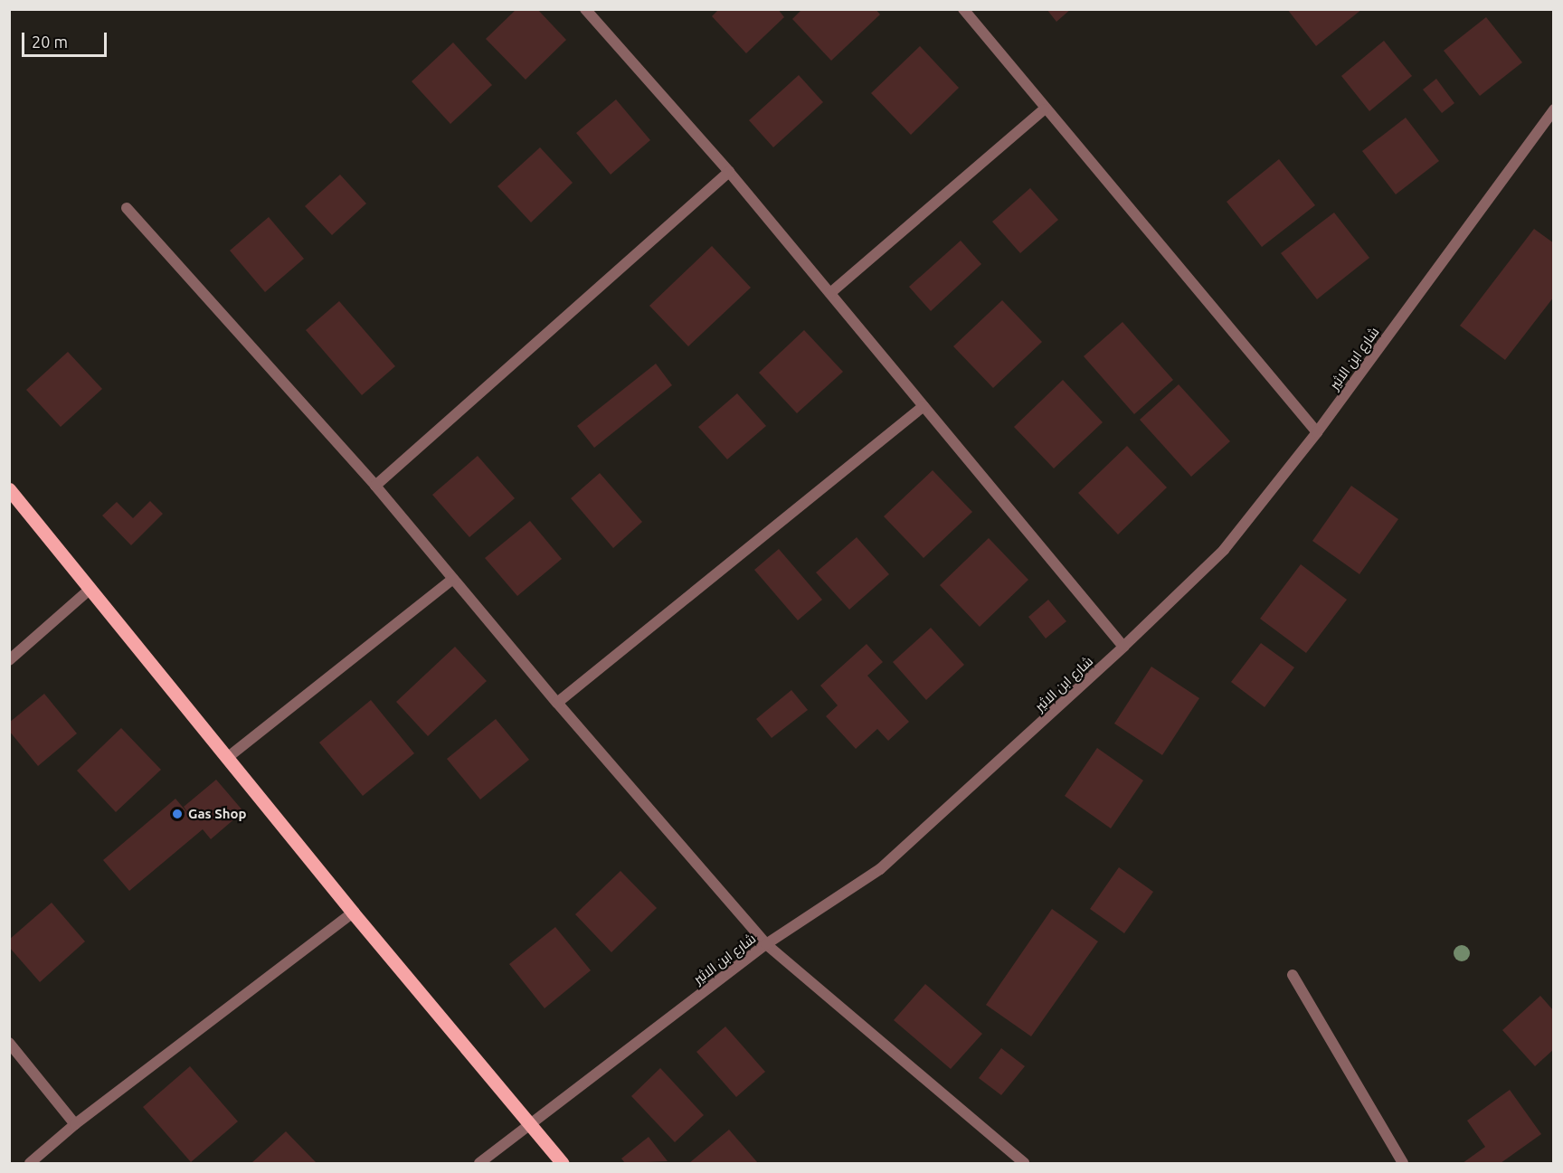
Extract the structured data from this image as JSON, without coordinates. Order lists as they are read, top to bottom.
{
  "streets": {
    "street": ["شارع ابن الاثير"]
  },
  "places": ["Gas Shop"],
  "scale_bar": "20 m"
}
